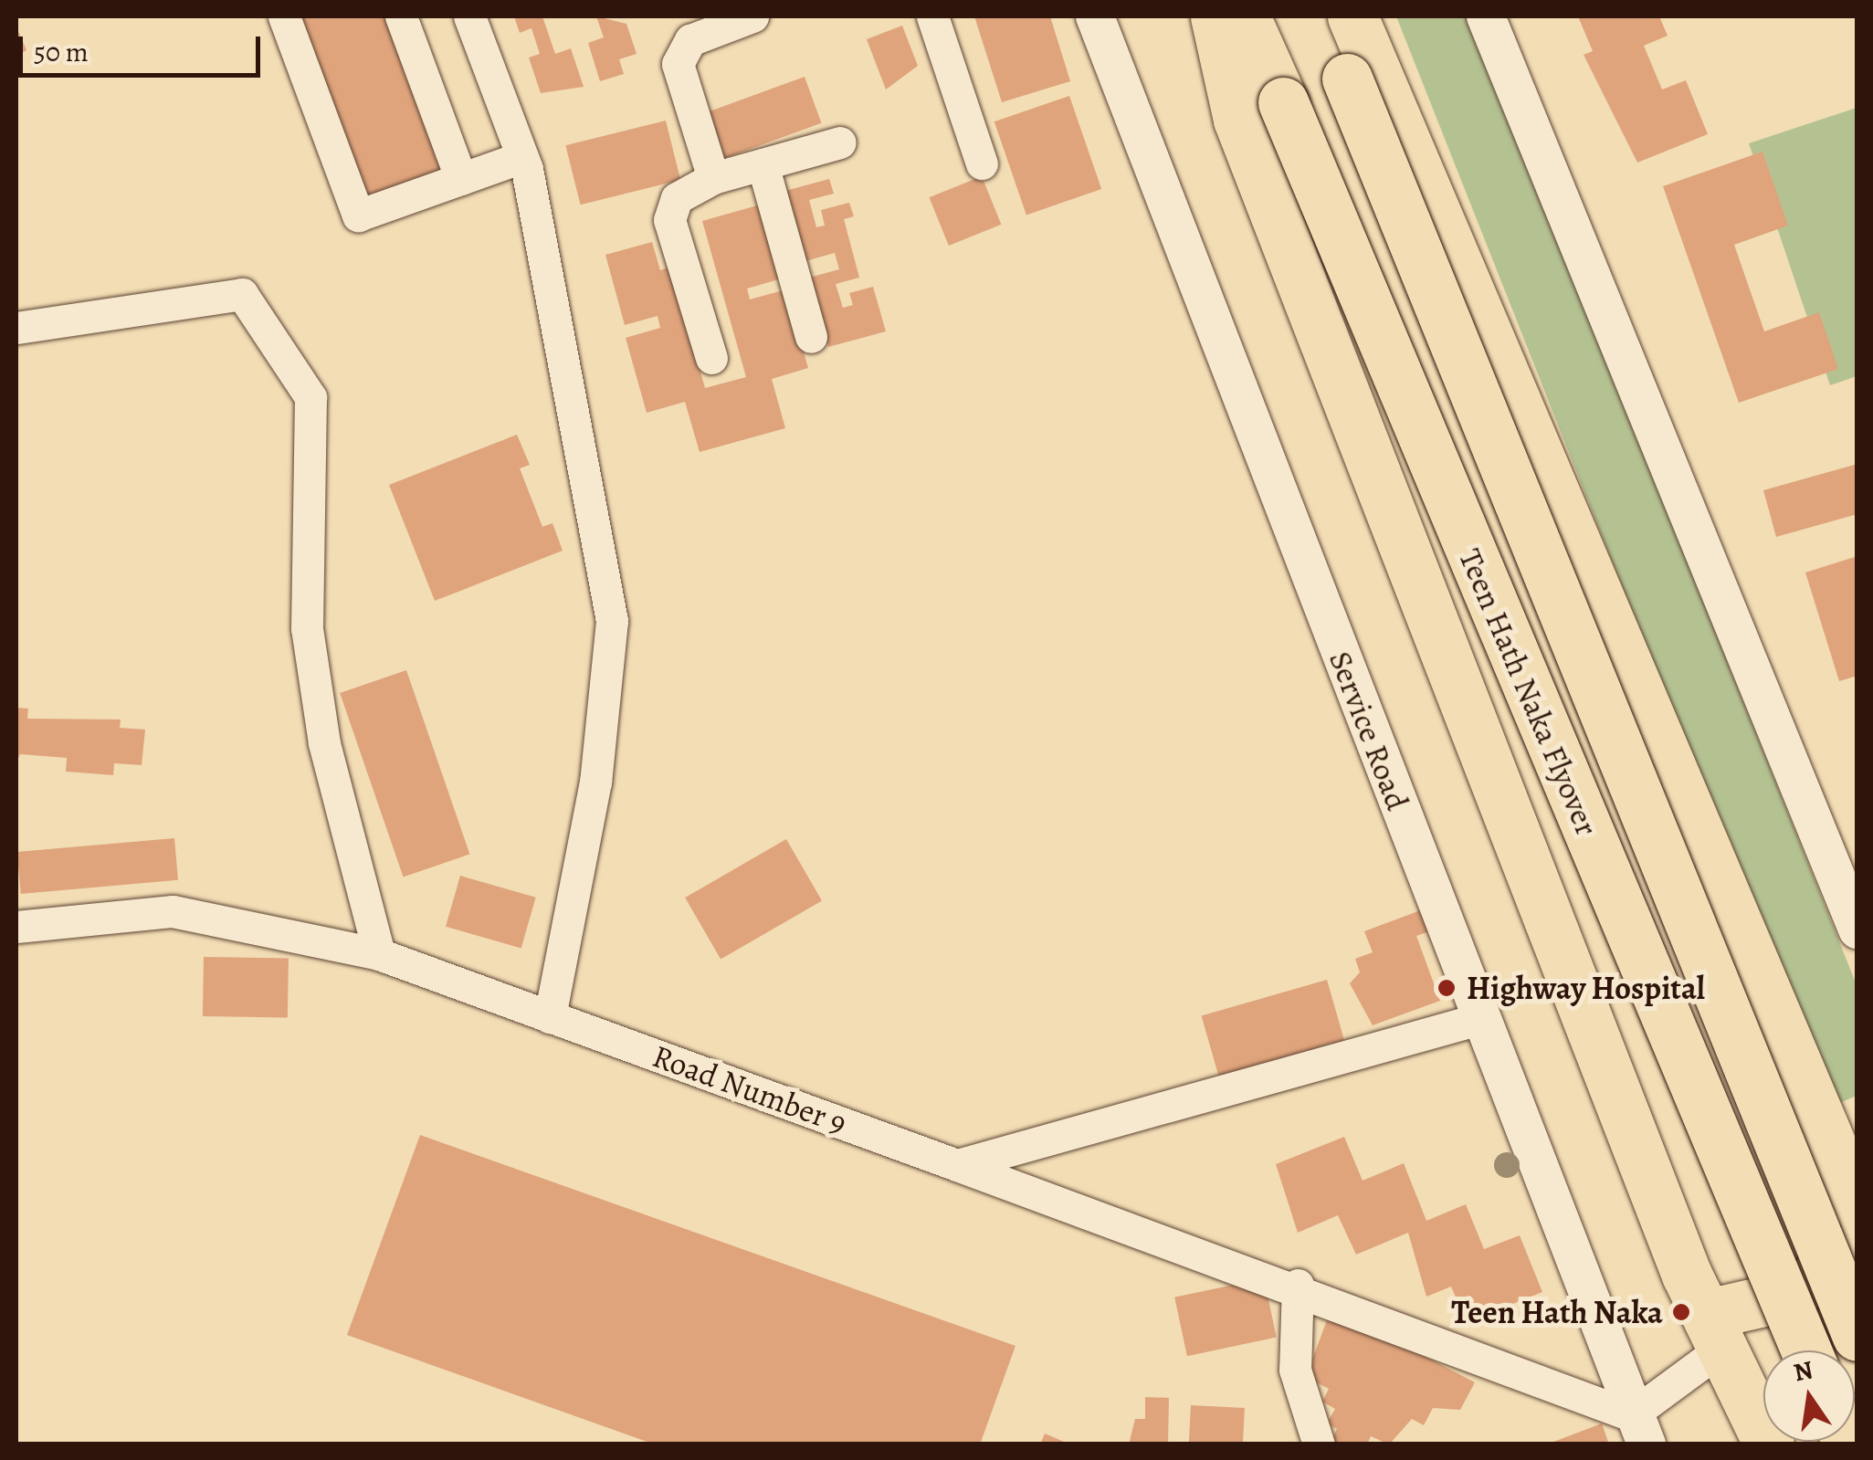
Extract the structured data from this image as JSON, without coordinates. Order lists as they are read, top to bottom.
{
  "streets": {
    "highway": ["Teen Hath Naka Flyover"],
    "street": ["Service Road", "Road Number 9"]
  },
  "crossings": [
    ["Service Road", "Road Number 9"]
  ],
  "places": ["Highway Hospital", "Teen Hath Naka"],
  "scale_bar": "50 m",
  "north": "top"
}
